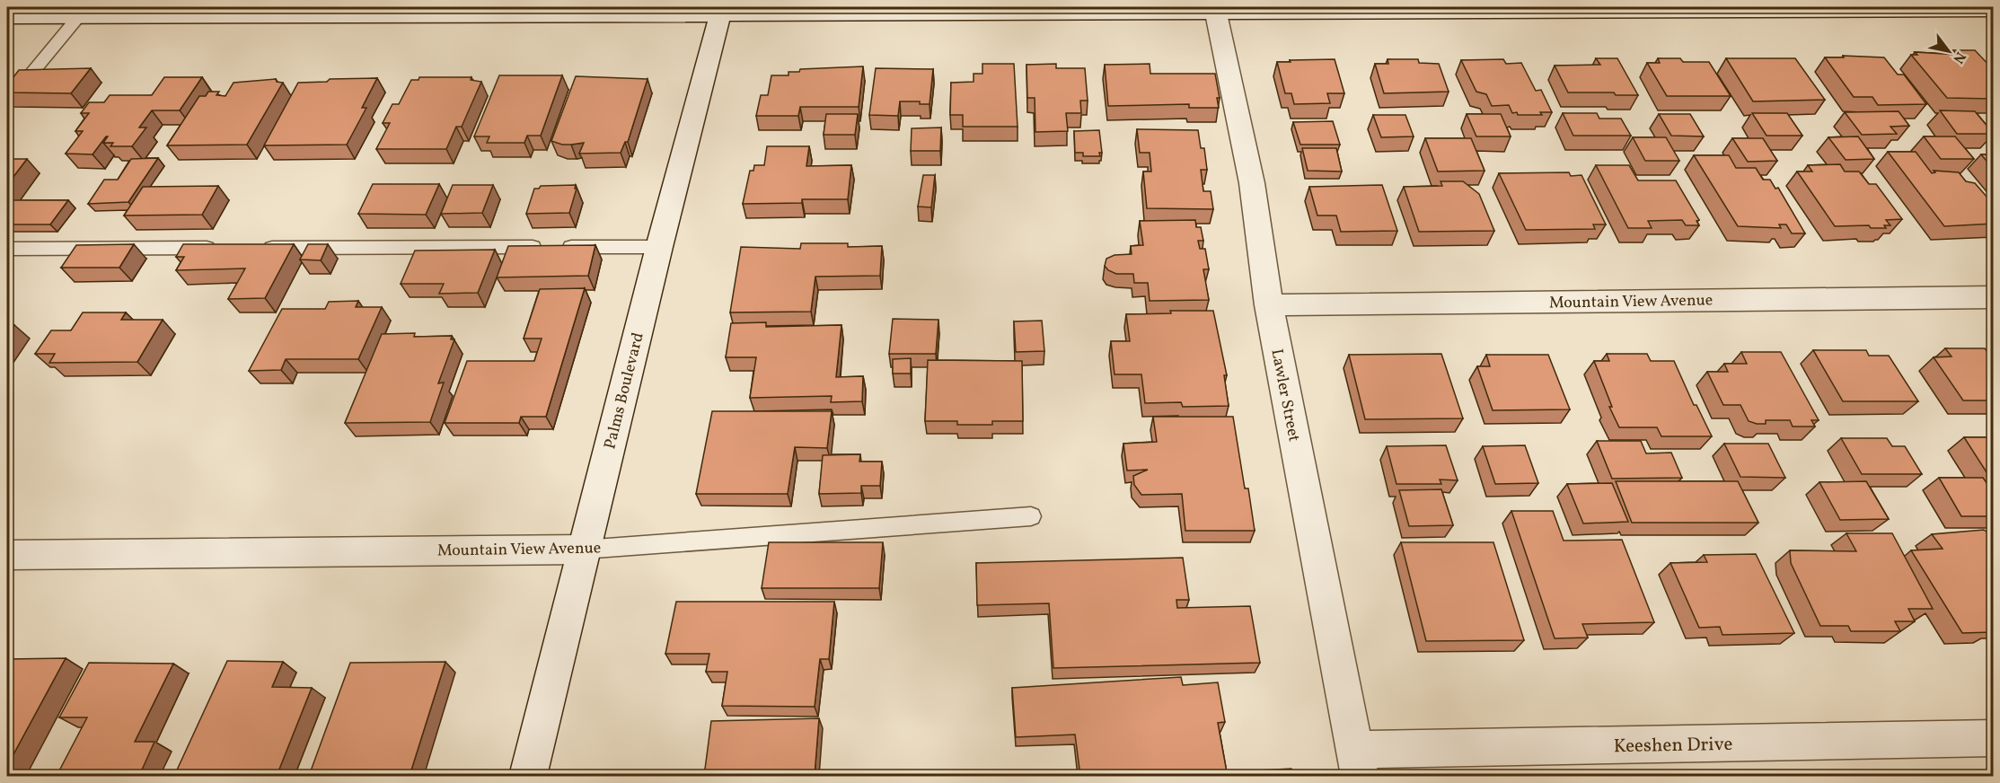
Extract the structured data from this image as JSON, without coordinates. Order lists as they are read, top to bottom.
{
  "streets": {
    "street": [
      "Mountain View Avenue",
      "Palms Boulevard",
      "Lawler Street",
      "Keeshen Drive"
    ]
  },
  "crossings": [
    ["Mountain View Avenue", "Palms Boulevard"],
    ["Mountain View Avenue", "Lawler Street"],
    ["Lawler Street", "Keeshen Drive"]
  ],
  "north": "bottom right"
}
